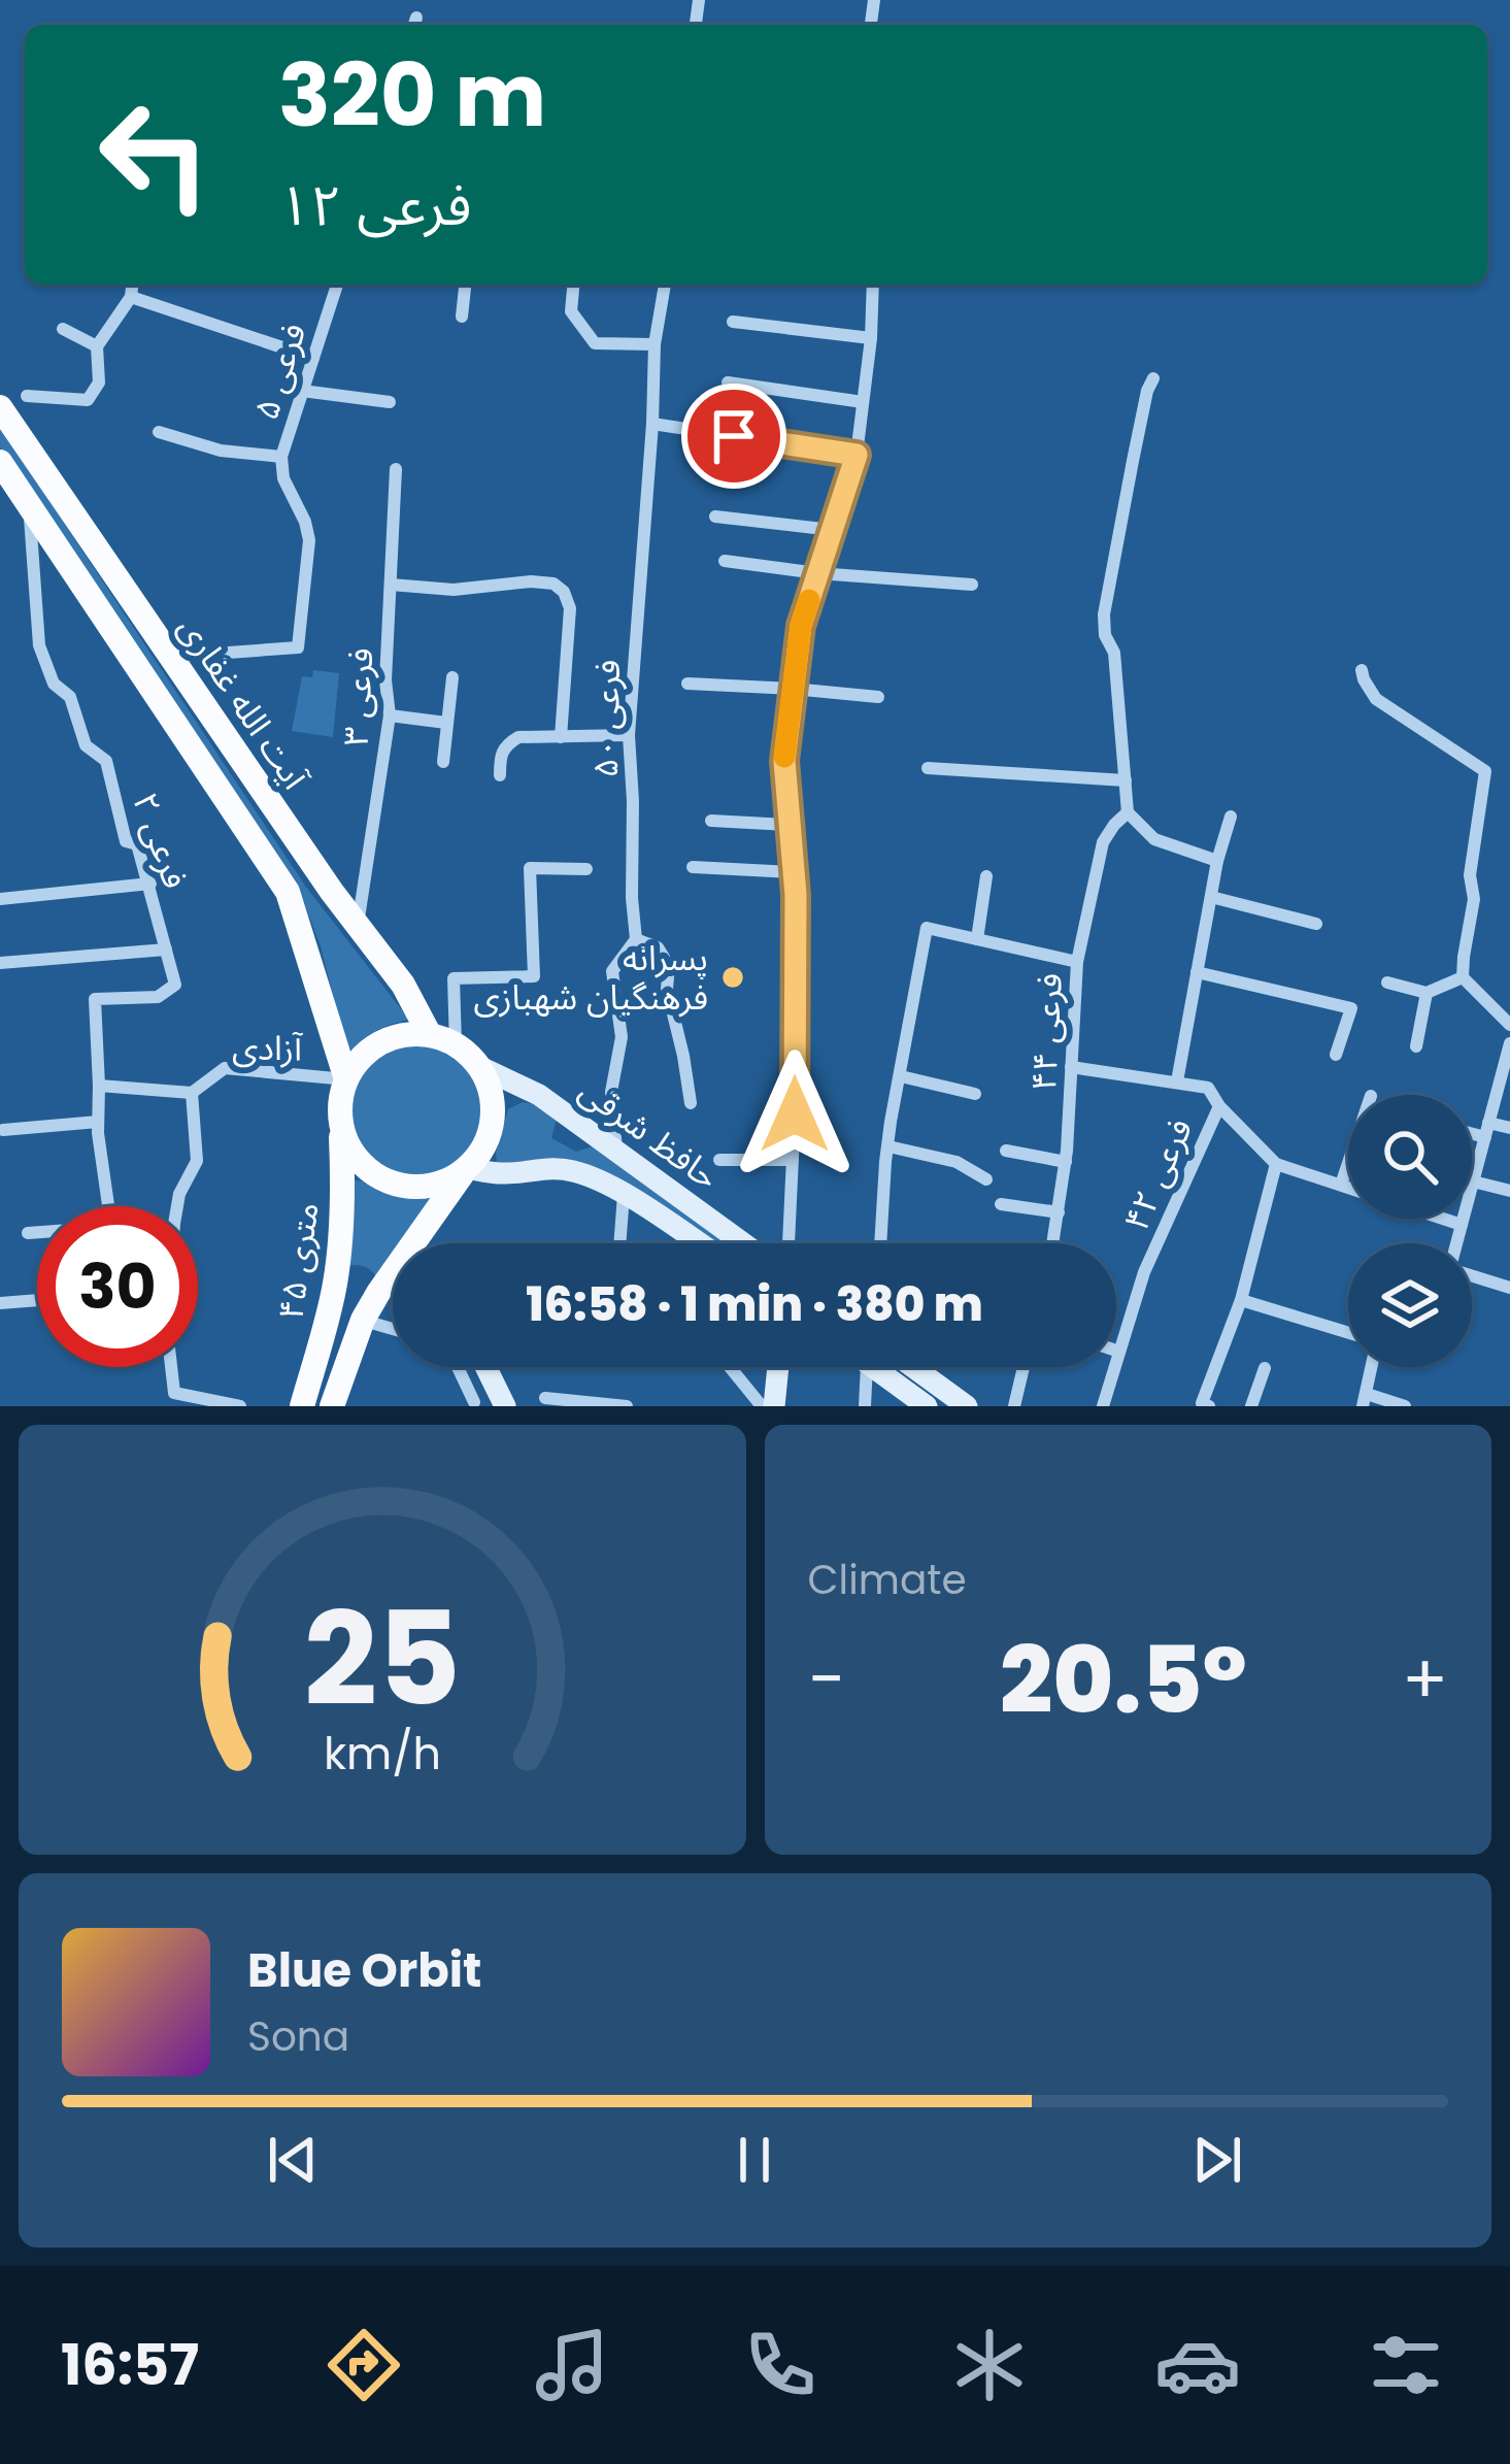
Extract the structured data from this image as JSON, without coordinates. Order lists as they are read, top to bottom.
{
  "streets": {
    "main road": ["آیت الله غفاری", "حافظ شرقی", "۴۵ متری"],
    "street": [
      "فرعی ۵",
      "فرعی ۳",
      "فرعی ۵۰",
      "فرعی ۲",
      "فرعی ۴۴",
      "آزادی",
      "فرعی ۴۲"
    ]
  },
  "crossings": [
    ["فرعی ۵", "آیت الله غفاری"],
    ["فرعی ۳", "آیت الله غفاری"],
    ["آیت الله غفاری", "فرعی ۲"],
    ["آیت الله غفاری", "آزادی"],
    ["آیت الله غفاری", "حافظ شرقی"],
    ["آیت الله غفاری", "۴۵ متری"],
    ["فرعی ۵۰", "حافظ شرقی"],
    ["آزادی", "حافظ شرقی"],
    ["آزادی", "۴۵ متری"],
    ["حافظ شرقی", "۴۵ متری"]
  ],
  "places": ["پسرانه فرهنگیان شهبازی"],
  "page": {
    "turn": ["320 m", "فرعی ۱۲"],
    "limit": "30",
    "trip": "16:58 · 1 min · 380 m",
    "tile": "Climate",
    "heat": ["−", "20.5°", "+"],
    "song": ["Blue Orbit", "Sona"],
    "tabs": "16:57",
    "gauge": ["25", "km/h"]
  }
}
